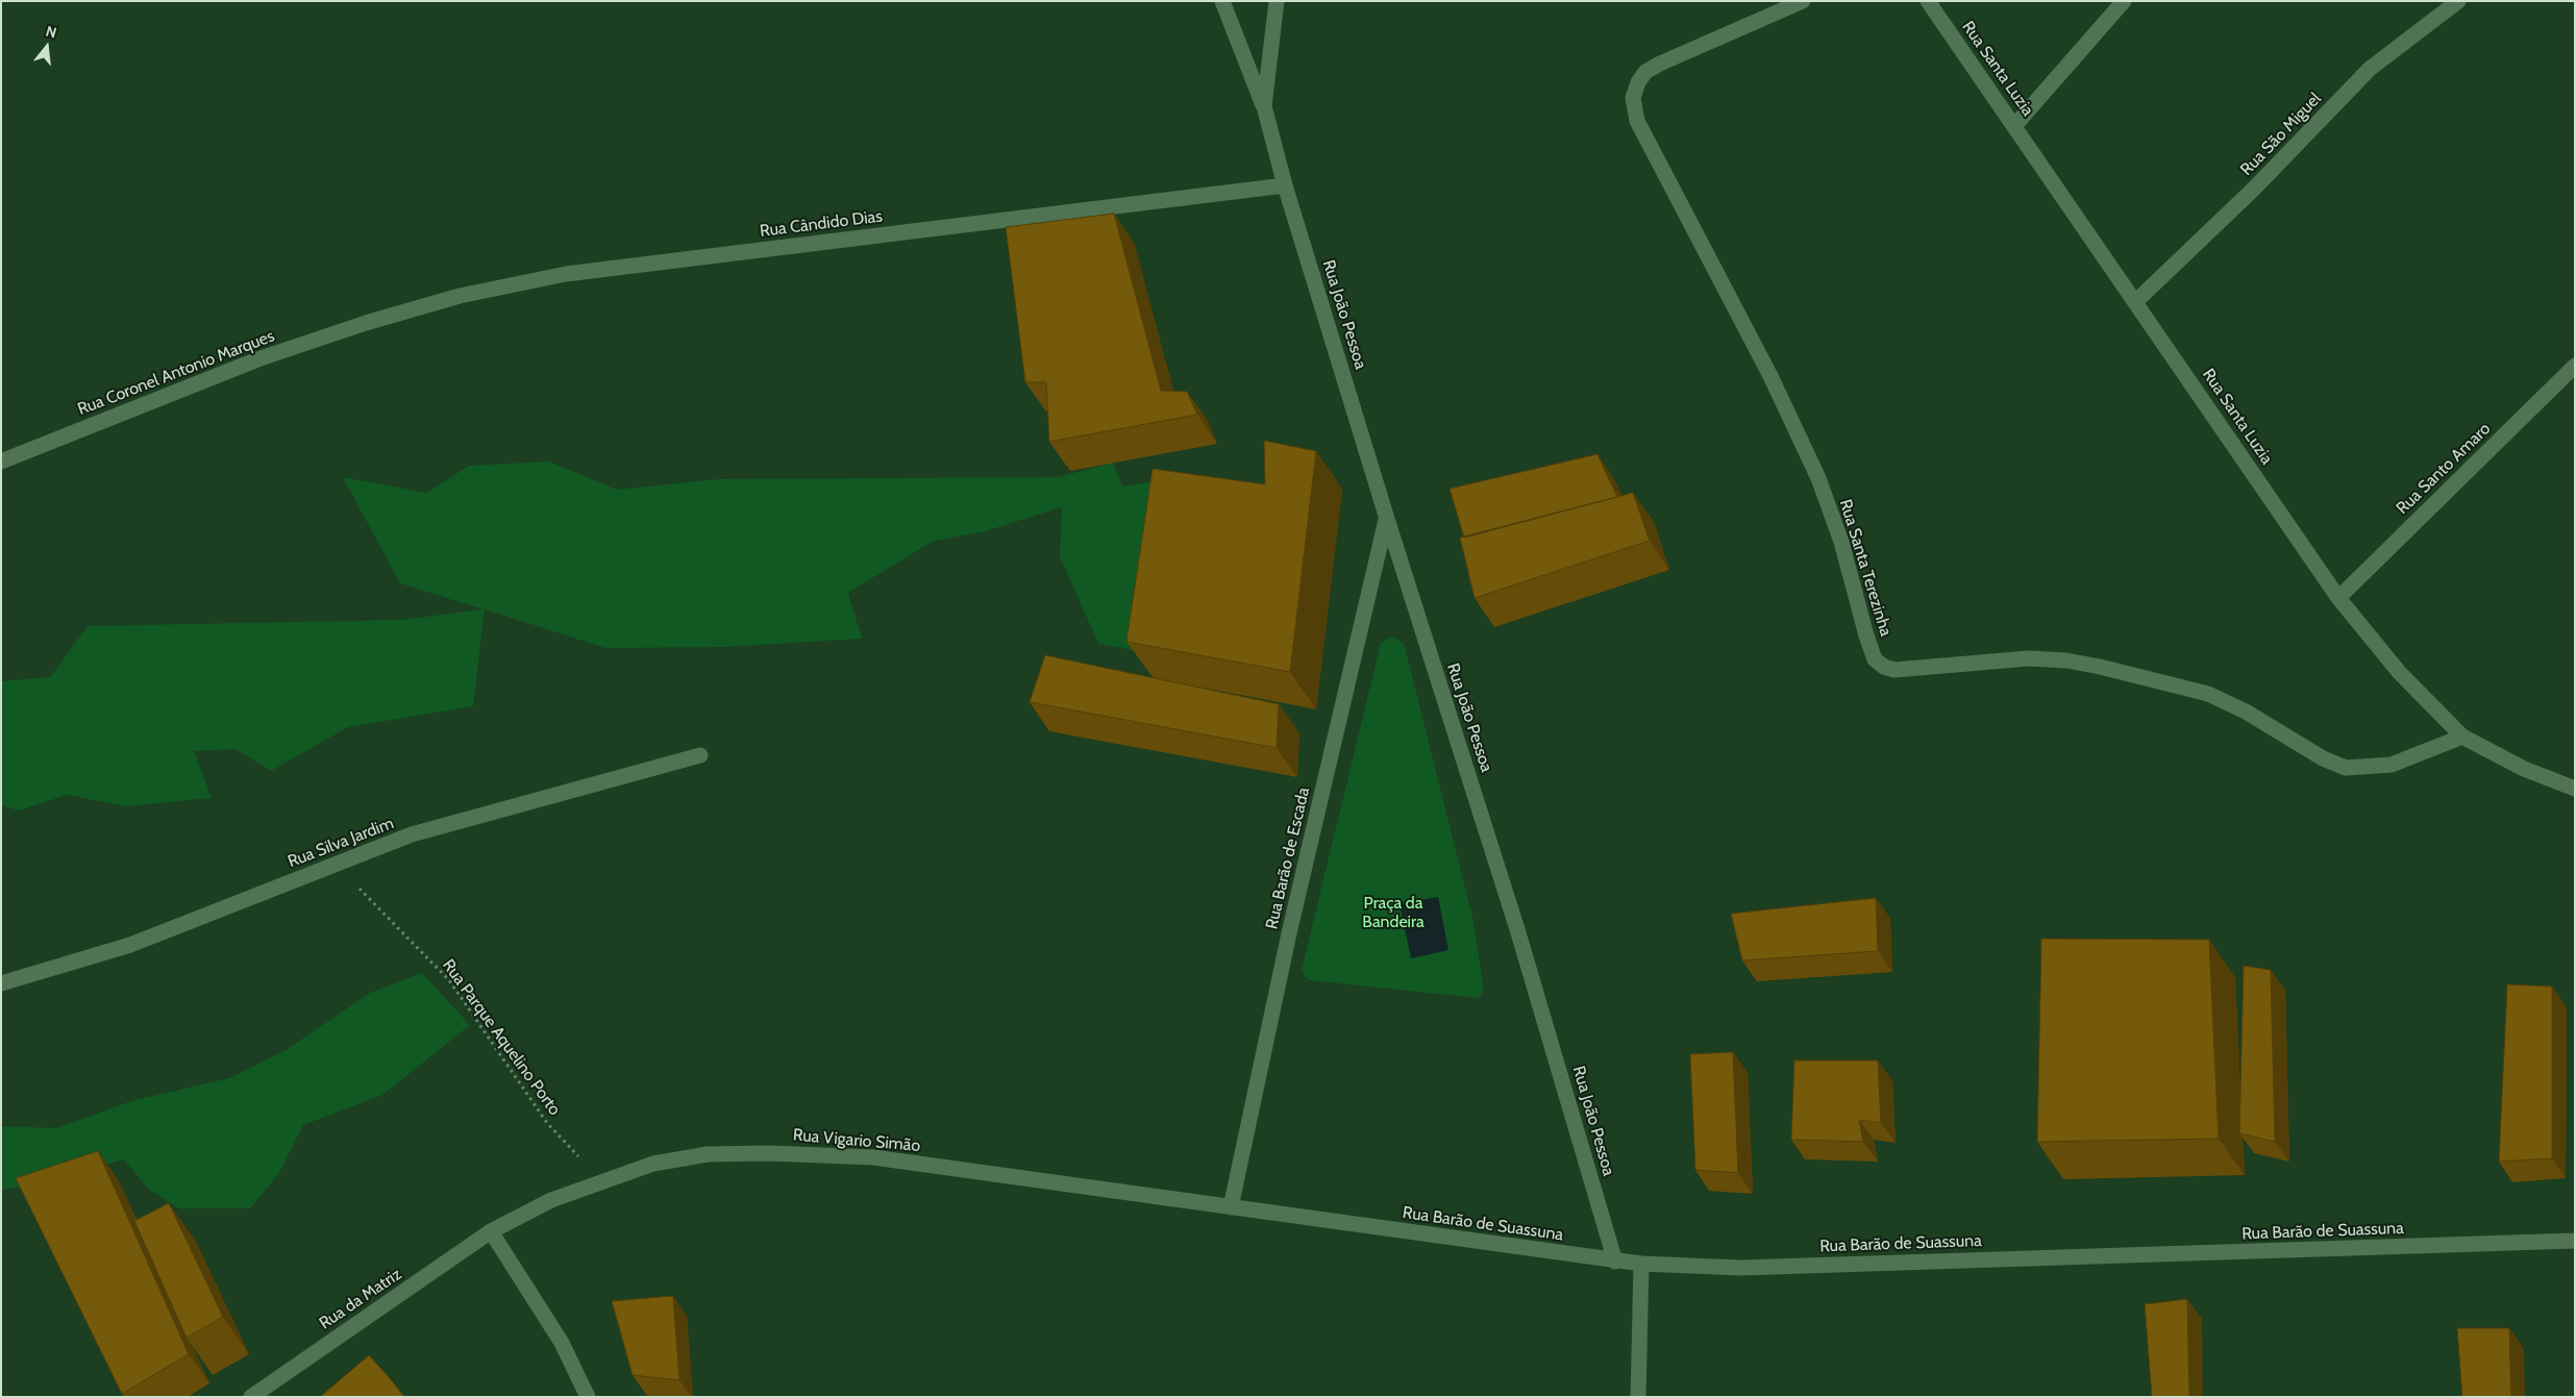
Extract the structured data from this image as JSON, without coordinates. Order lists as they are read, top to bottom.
{
  "streets": {
    "street": [
      "Rua Santa Luzia",
      "Rua São Miguel",
      "Rua Cândido Dias",
      "Rua João Pessoa",
      "Rua Coronel Antonio Marques",
      "Rua Santo Amaro",
      "Rua Santa Terezinha",
      "Rua Silva Jardim",
      "Rua Barão de Escada",
      "Rua Vigario Simão",
      "Rua Barão de Suassuna",
      "Rua da Matriz"
    ],
    "path": ["Rua Parque Aquelino Porto"]
  },
  "crossings": [
    ["Rua Santa Luzia", "Rua São Miguel"],
    ["Rua Santa Luzia", "Rua Santo Amaro"],
    ["Rua Santa Luzia", "Rua Santa Terezinha"],
    ["Rua Cândido Dias", "Rua João Pessoa"],
    ["Rua Cândido Dias", "Rua Coronel Antonio Marques"],
    ["Rua João Pessoa", "Rua Barão de Escada"],
    ["Rua João Pessoa", "Rua Barão de Suassuna"],
    ["Rua Silva Jardim", "Rua Parque Aquelino Porto"],
    ["Rua Barão de Escada", "Rua Vigario Simão"],
    ["Rua Barão de Escada", "Rua Barão de Suassuna"],
    ["Rua Parque Aquelino Porto", "Rua Vigario Simão"],
    ["Rua Vigario Simão", "Rua Barão de Suassuna"],
    ["Rua Vigario Simão", "Rua da Matriz"]
  ],
  "parks": ["Praça da Bandeira"],
  "north": "top"
}
